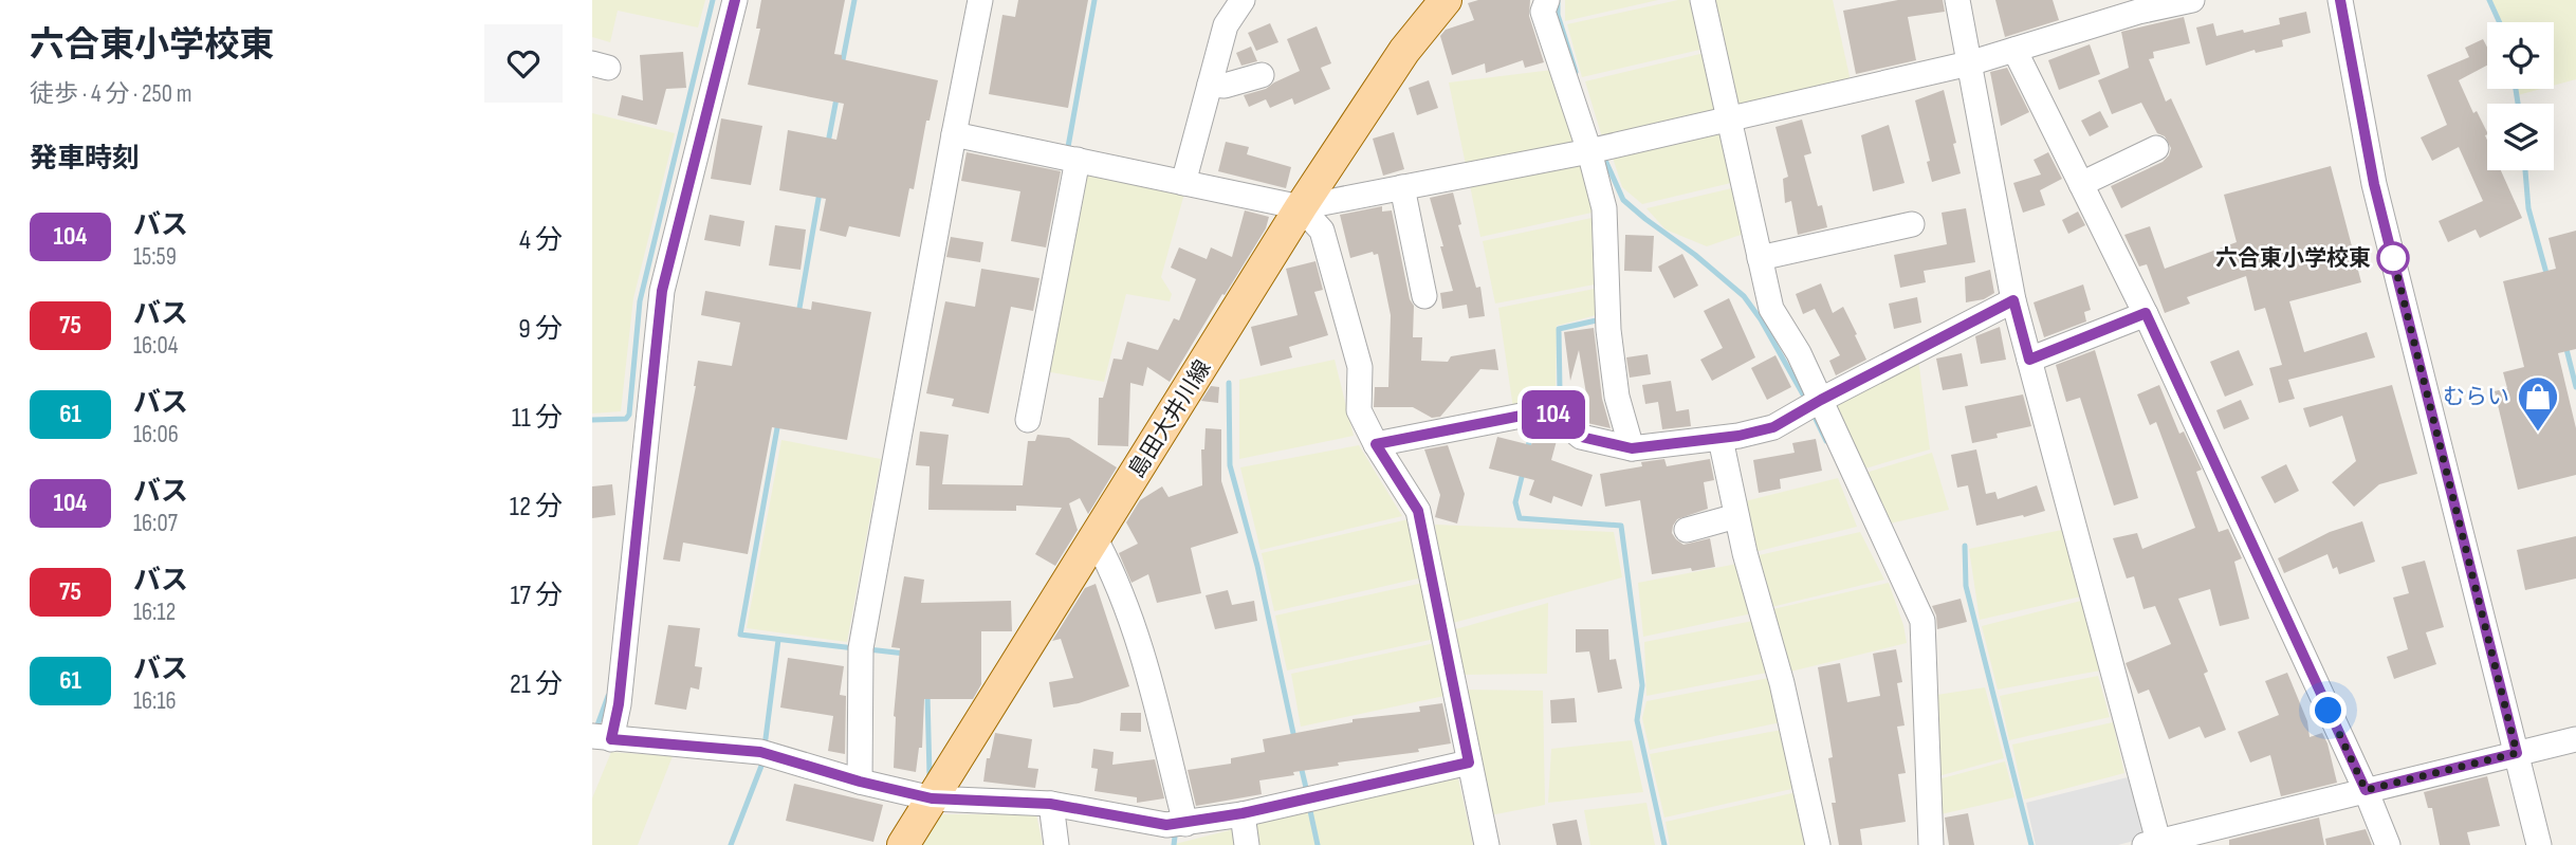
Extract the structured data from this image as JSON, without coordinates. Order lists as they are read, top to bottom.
{
  "streets": {
    "main road": ["島田大井川線"]
  },
  "places": {
    "other": ["六合東小学校東"],
    "shop": ["むらい"]
  },
  "lines": ["bus line 104"],
  "page": {
    "heading": [
      ["六合東小学校東", "徒歩 · 4 分 · 250 m"],
      "発車時刻"
    ],
    "on_map": "104",
    "list": [
      {
        "mark": "104",
        "name": "バス",
        "note": "15:59",
        "value": "4 分"
      },
      {
        "mark": "75",
        "name": "バス",
        "note": "16:04",
        "value": "9 分"
      },
      {
        "mark": "61",
        "name": "バス",
        "note": "16:06",
        "value": "11 分"
      },
      {
        "mark": "104",
        "name": "バス",
        "note": "16:07",
        "value": "12 分"
      },
      {
        "mark": "75",
        "name": "バス",
        "note": "16:12",
        "value": "17 分"
      },
      {
        "mark": "61",
        "name": "バス",
        "note": "16:16",
        "value": "21 分"
      }
    ]
  }
}
